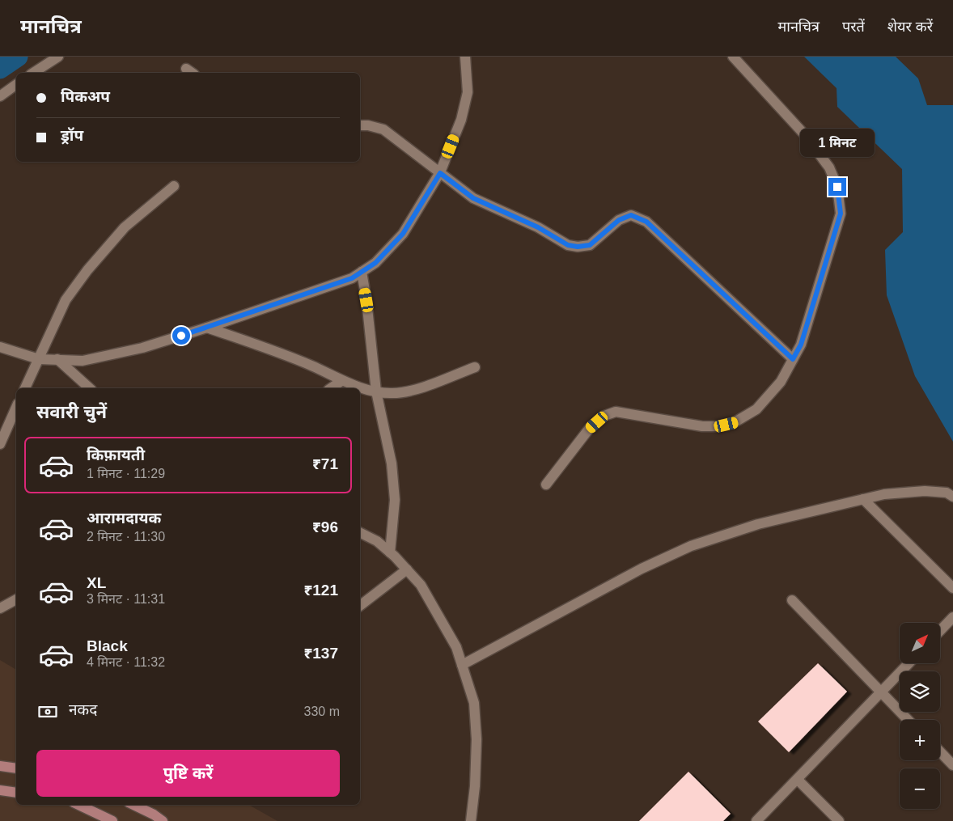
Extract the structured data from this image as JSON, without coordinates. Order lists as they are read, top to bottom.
{
  "north": "top right",
  "page": {
    "header": "मानचित्र",
    "nav": ["मानचित्र", "परतें", "शेयर करें"],
    "banner": ["पिकअप", "ड्रॉप"],
    "bubble": "1 मिनट",
    "heading": "सवारी चुनें",
    "list": [
      {
        "name": "किफ़ायती",
        "note": "1 मिनट · 11:29",
        "value": "₹71"
      },
      {
        "name": "आरामदायक",
        "note": "2 मिनट · 11:30",
        "value": "₹96"
      },
      {
        "name": "XL",
        "note": "3 मिनट · 11:31",
        "value": "₹121"
      },
      {
        "name": "Black",
        "note": "4 मिनट · 11:32",
        "value": "₹137"
      }
    ],
    "map_buttons": ["+", "−"],
    "pay": ["नकद", "330 m"],
    "buttons": "पुष्टि करें"
  }
}
